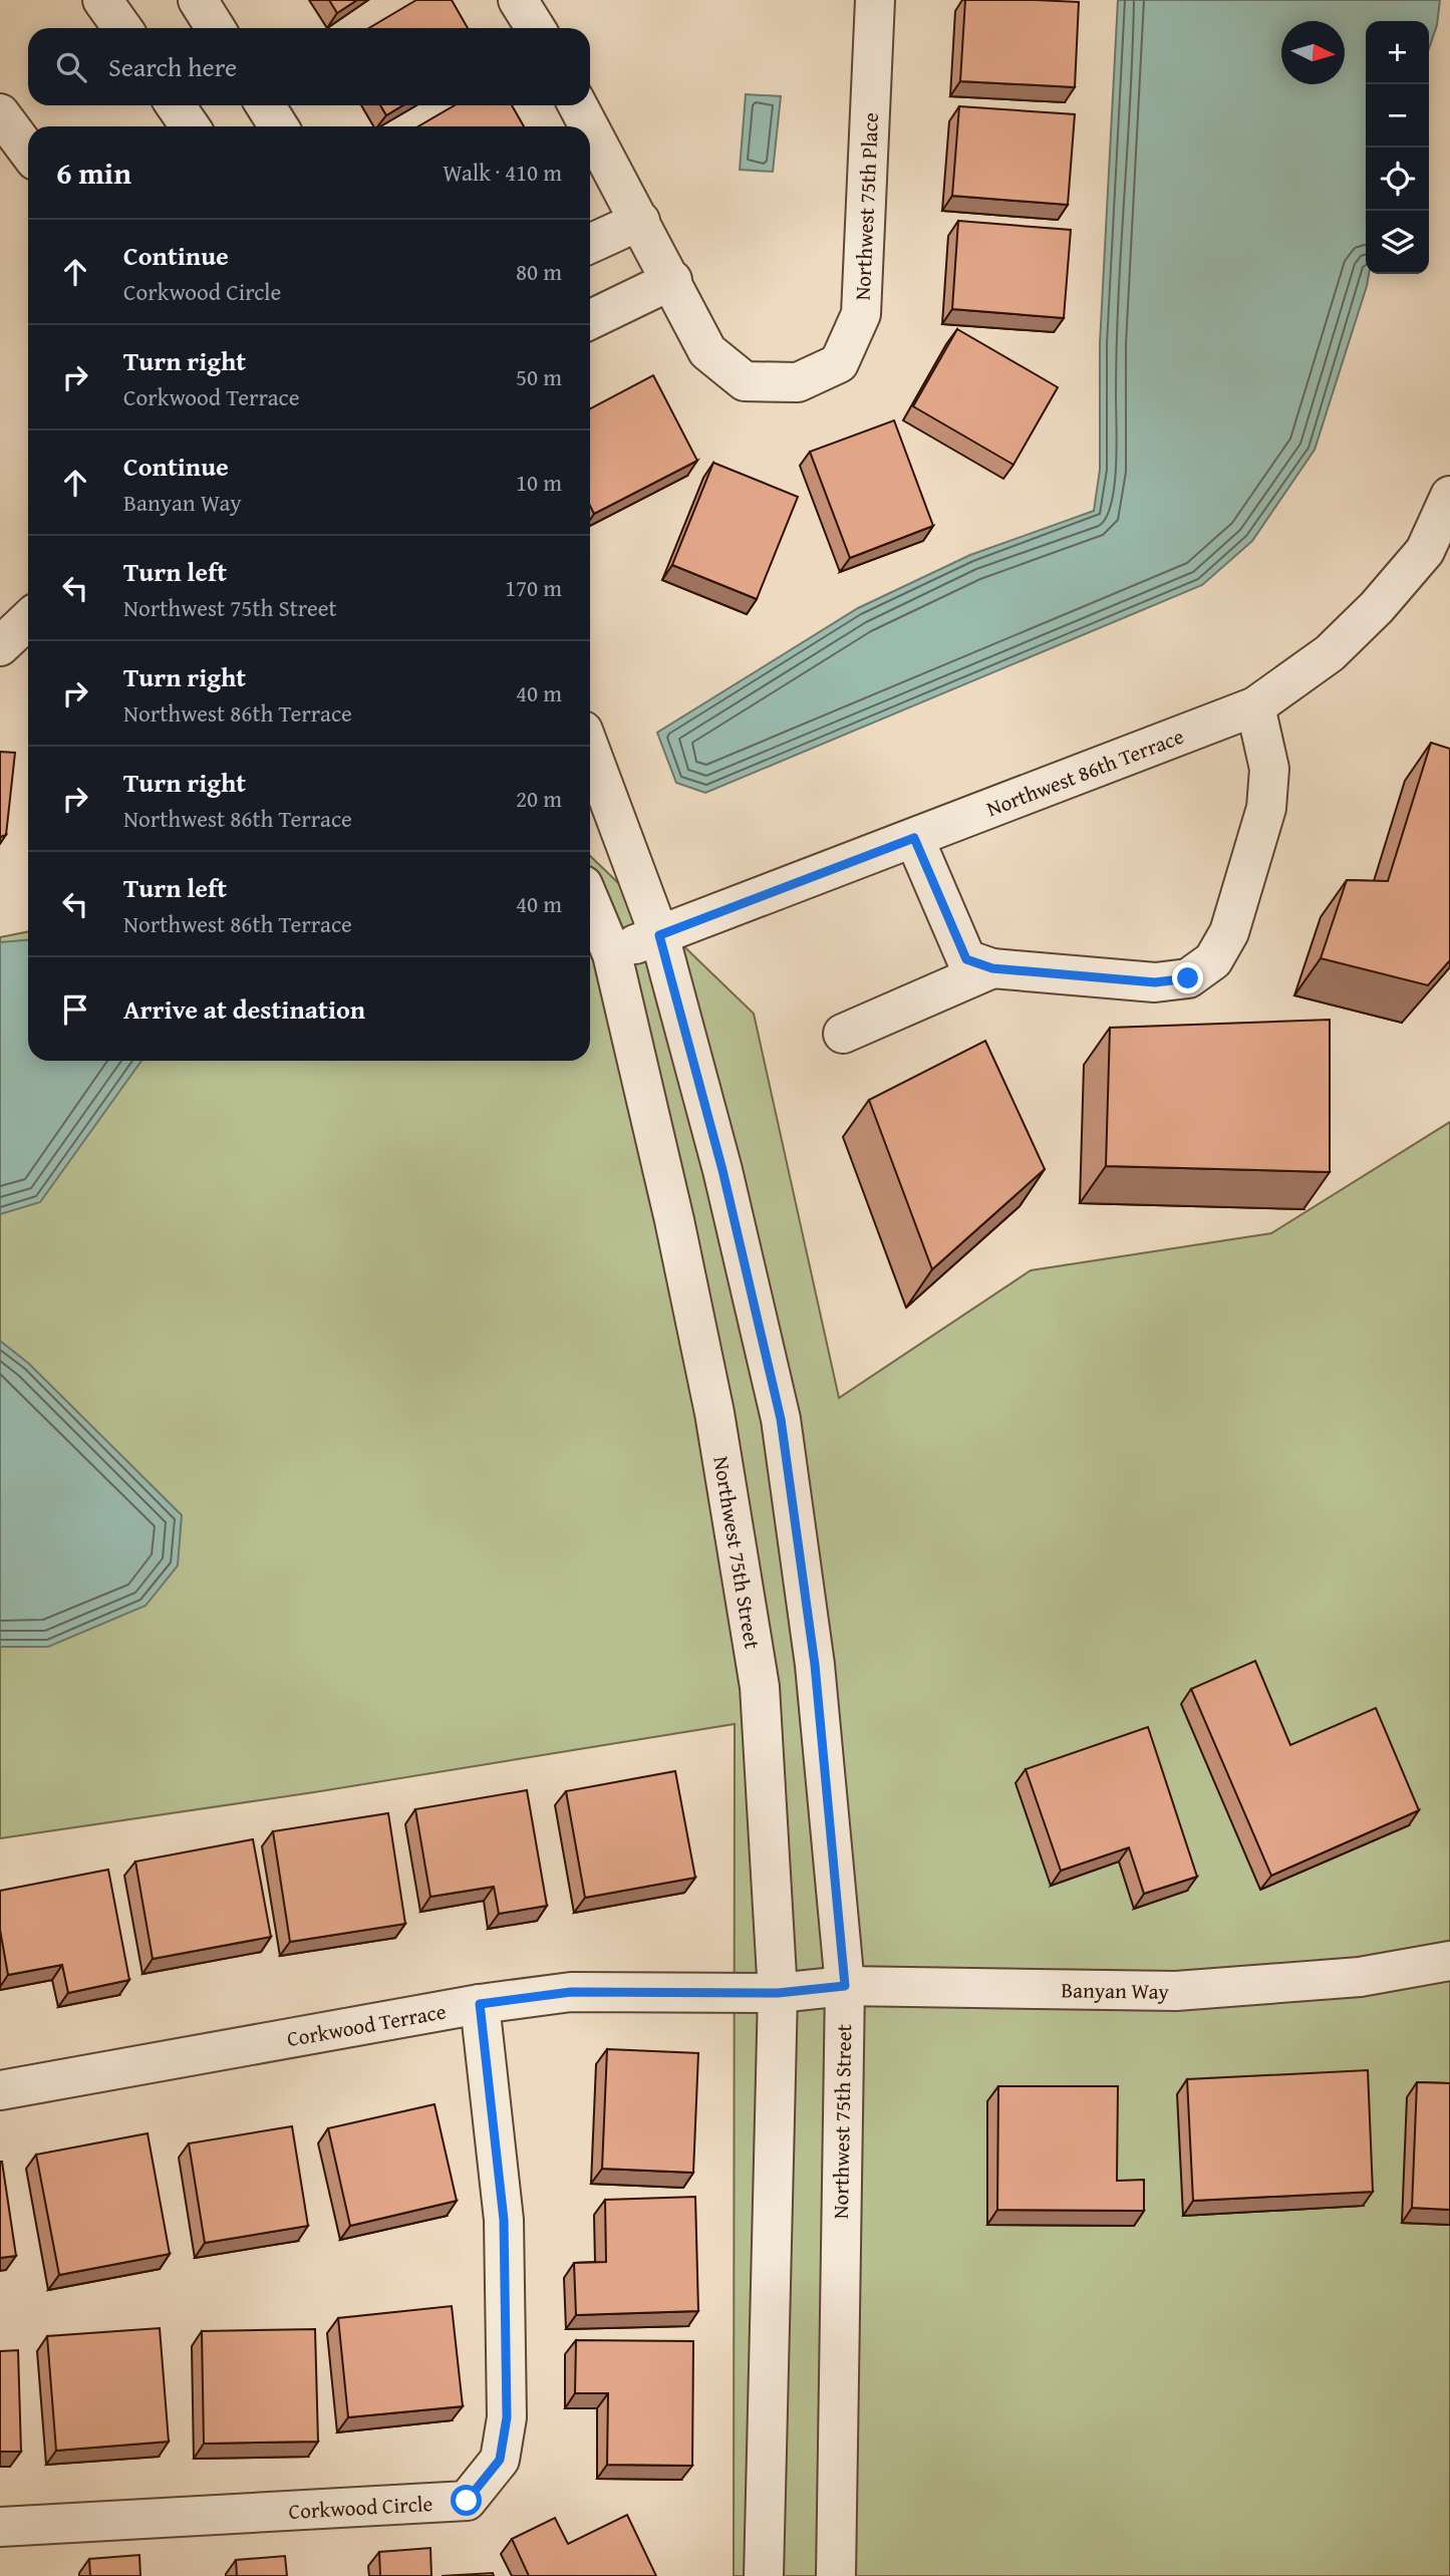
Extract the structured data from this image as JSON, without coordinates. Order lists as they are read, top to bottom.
{
  "streets": {
    "street": [
      "Northwest 75th Place",
      "Northwest 86th Terrace",
      "Northwest 75th Street",
      "Banyan Way",
      "Corkwood Terrace",
      "Corkwood Circle"
    ]
  },
  "crossings": [
    ["Northwest 86th Terrace", "Northwest 75th Street"],
    ["Northwest 75th Street", "Banyan Way"],
    ["Northwest 75th Street", "Corkwood Terrace"],
    ["Banyan Way", "Corkwood Terrace"],
    ["Corkwood Terrace", "Corkwood Circle"]
  ],
  "north": "right",
  "page": {
    "map_buttons": ["+", "−"],
    "search": "Search here",
    "heading": ["6 min", "Walk · 410 m"],
    "list": [
      ["Continue", "Corkwood Circle", "80 m"],
      ["Turn right", "Corkwood Terrace", "50 m"],
      ["Continue", "Banyan Way", "10 m"],
      ["Turn left", "Northwest 75th Street", "170 m"],
      ["Turn right", "Northwest 86th Terrace", "40 m"],
      ["Turn right", "Northwest 86th Terrace", "20 m"],
      ["Turn left", "Northwest 86th Terrace", "40 m"],
      "Arrive at destination"
    ]
  }
}
